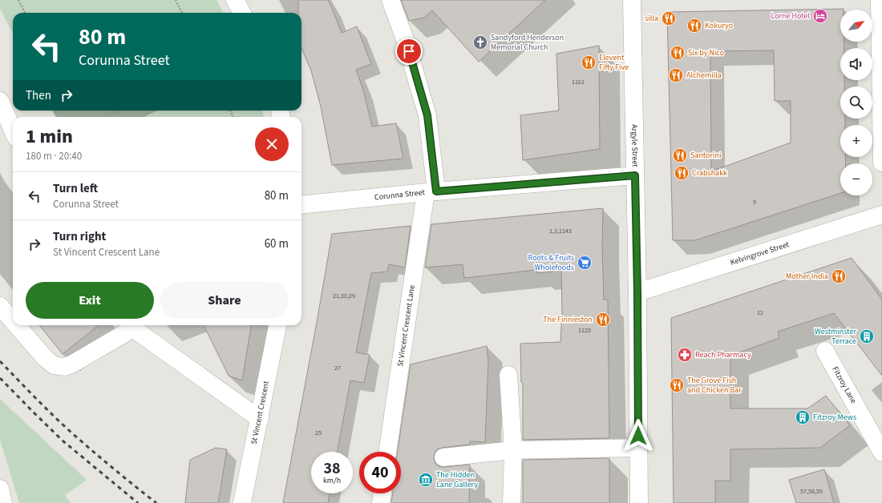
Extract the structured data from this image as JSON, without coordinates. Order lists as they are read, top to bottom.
{
  "streets": {
    "street": [
      "Argyle Street",
      "Corunna Street",
      "Kelvingrove Street",
      "St Vincent Crescent Lane",
      "Fitzroy Lane",
      "St Vincent Crescent"
    ]
  },
  "crossings": [
    ["Argyle Street", "Corunna Street"],
    ["Argyle Street", "Kelvingrove Street"],
    ["Corunna Street", "St Vincent Crescent Lane"]
  ],
  "places": {
    "hotel": ["Lorne Hotel"],
    "restaurant": [
      "silla",
      "Kokuryo",
      "Six by Nico",
      "Elevent Fifty Five",
      "Alchemilla",
      "Santorini",
      "Crabshakk",
      "Mother India",
      "The Finnieston",
      "The Grove Fish and Chicken Bar"
    ],
    "church": ["Sandyford Henderson Memorial Church"],
    "supermarket": ["Roots & Fruits Wholefoods"],
    "building": ["Westminster Terrace", "Fitzroy Mews"],
    "pharmacy": ["Reach Pharmacy"],
    "museum": ["The Hidden Lane Gallery"]
  },
  "house_numbers": [
    "1161",
    "9",
    "1,3,1143",
    "21,30,29",
    "12",
    "1125",
    "27",
    "25",
    "57,58,59"
  ],
  "north": "top right",
  "page": {
    "map_buttons": ["+", "−"],
    "turn": ["80 m", "Corunna Street"],
    "then": "Then",
    "heading": ["1 min", "180 m · 20:40"],
    "list": [
      {
        "name": "Turn left",
        "note": "Corunna Street",
        "value": "80 m"
      },
      {
        "name": "Turn right",
        "note": "St Vincent Crescent Lane",
        "value": "60 m"
      }
    ],
    "buttons": ["Exit", "Share"],
    "speed": "38 km/h",
    "limit": "40"
  }
}
